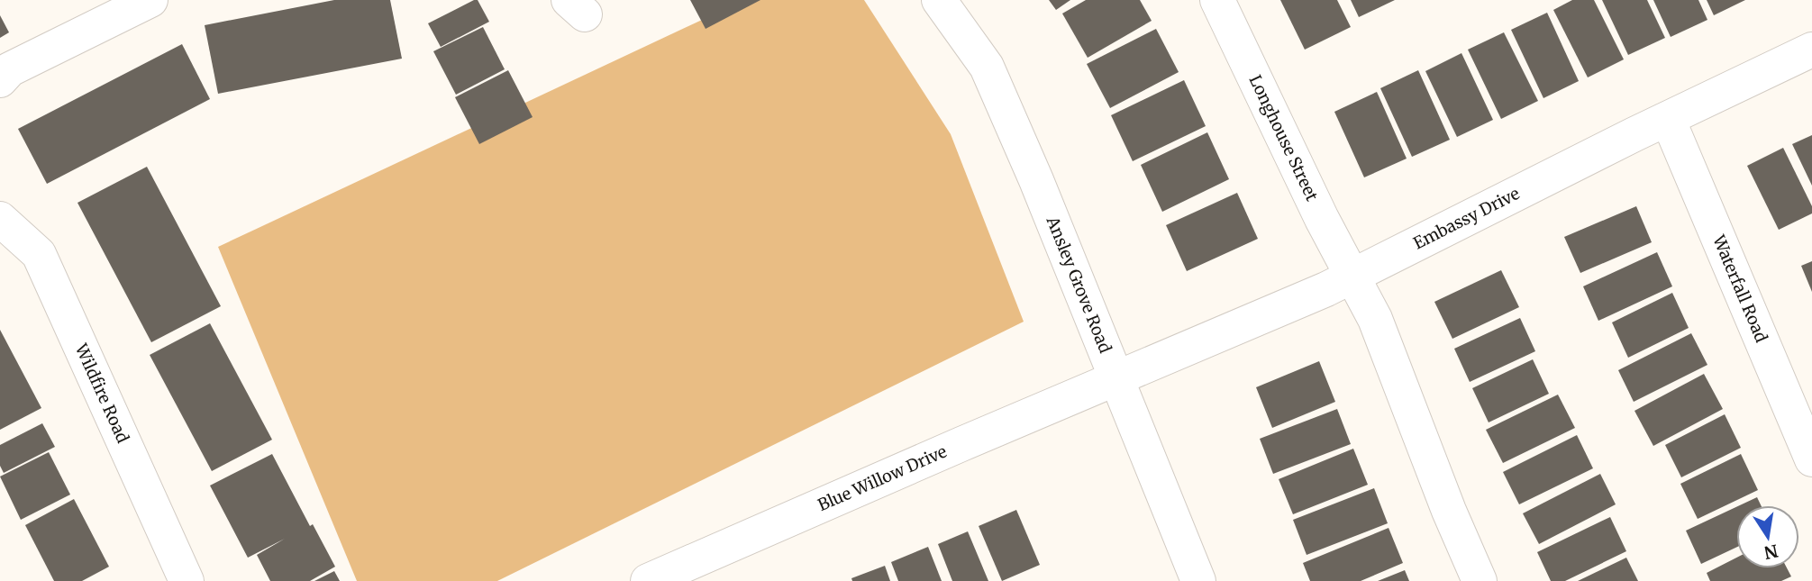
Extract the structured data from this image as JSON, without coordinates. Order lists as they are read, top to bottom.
{
  "streets": {
    "street": [
      "Longhouse Street",
      "Embassy Drive",
      "Ansley Grove Road",
      "Waterfall Road",
      "Wildfire Road",
      "Blue Willow Drive"
    ]
  },
  "crossings": [
    ["Longhouse Street", "Embassy Drive"],
    ["Embassy Drive", "Ansley Grove Road"],
    ["Embassy Drive", "Waterfall Road"],
    ["Embassy Drive", "Blue Willow Drive"],
    ["Ansley Grove Road", "Blue Willow Drive"]
  ],
  "north": "bottom"
}
